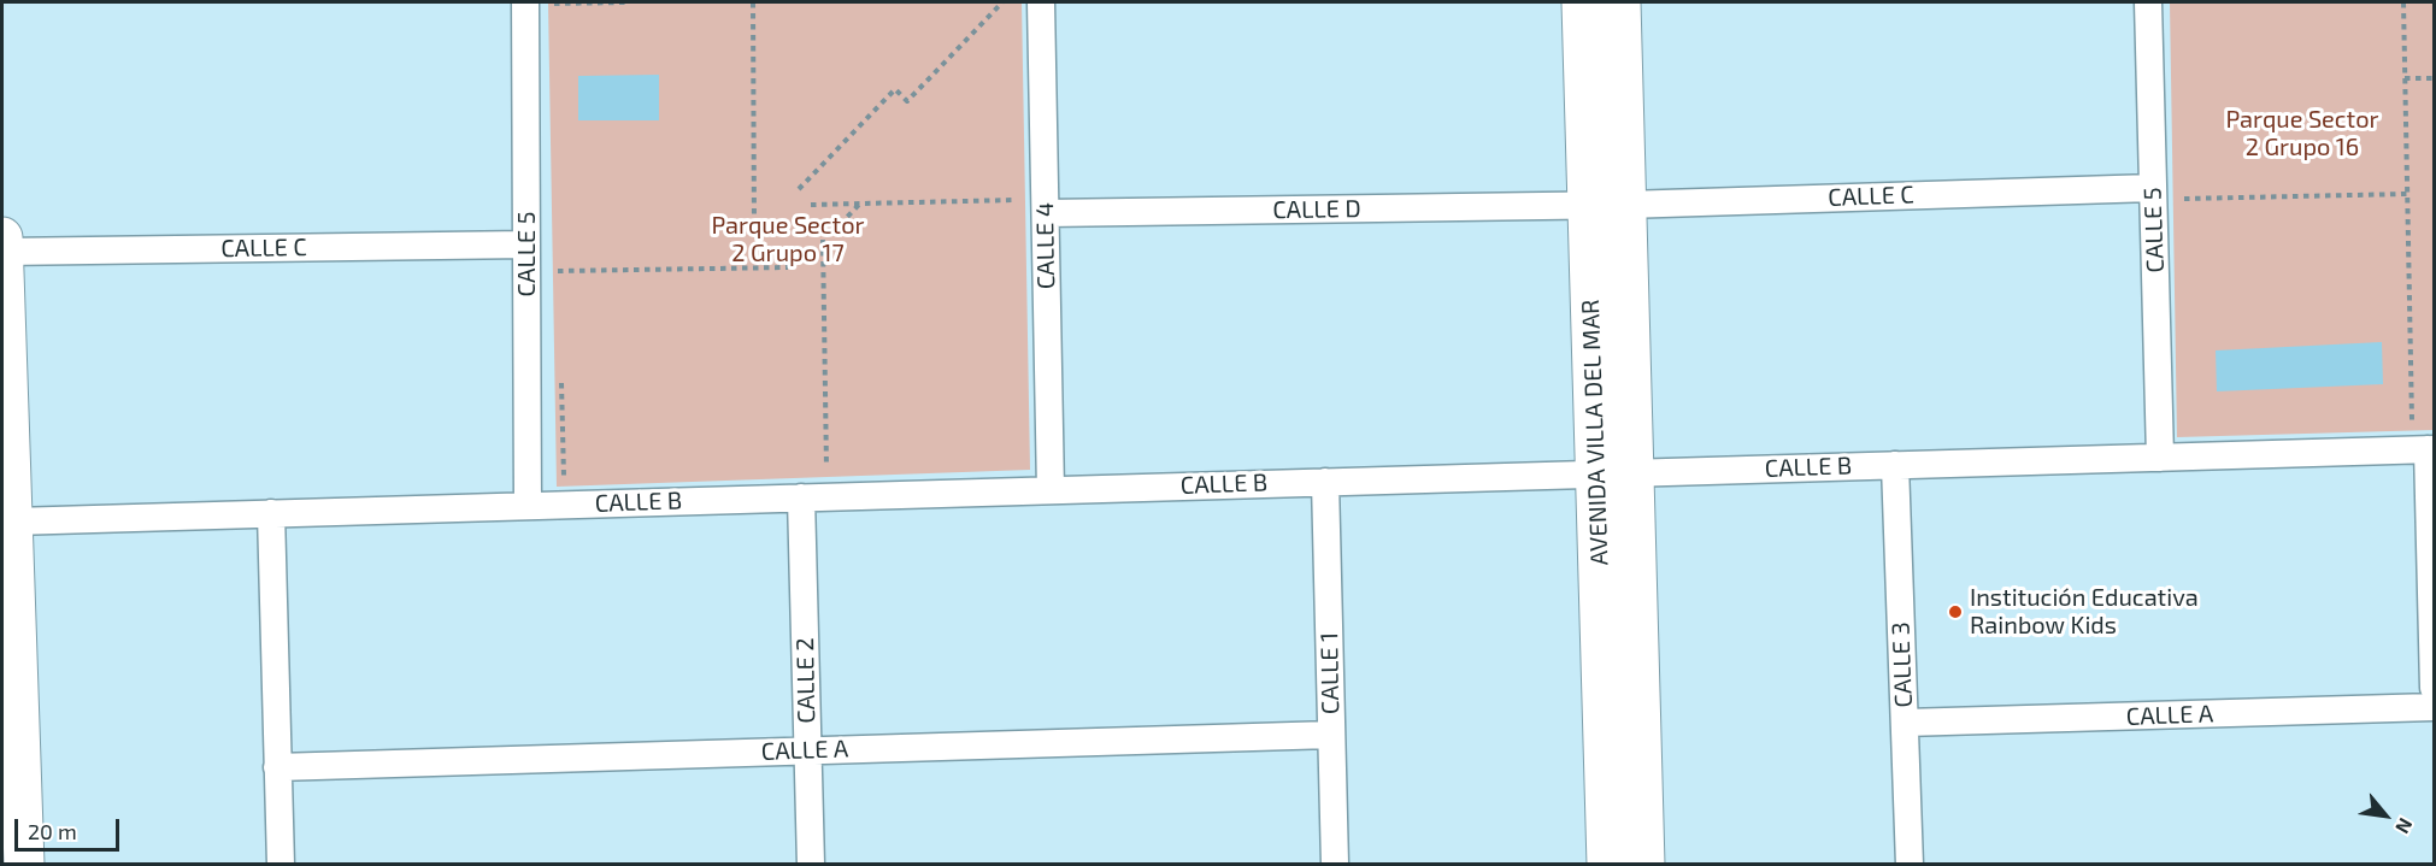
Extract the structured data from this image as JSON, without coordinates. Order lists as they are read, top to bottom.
{
  "streets": {
    "street": [
      "CALLE C",
      "CALLE D",
      "CALLE 5",
      "CALLE 4",
      "AVENIDA VILLA DEL MAR",
      "CALLE B",
      "CALLE 3",
      "CALLE 1",
      "CALLE 2",
      "CALLE A"
    ]
  },
  "crossings": [
    ["CALLE C", "CALLE D"],
    ["CALLE C", "CALLE 5"],
    ["CALLE C", "AVENIDA VILLA DEL MAR"],
    ["CALLE D", "CALLE 4"],
    ["CALLE D", "AVENIDA VILLA DEL MAR"],
    ["CALLE 5", "CALLE B"],
    ["CALLE 4", "CALLE B"],
    ["AVENIDA VILLA DEL MAR", "CALLE B"],
    ["CALLE B", "CALLE 3"],
    ["CALLE B", "CALLE 1"],
    ["CALLE B", "CALLE 2"],
    ["CALLE 3", "CALLE A"],
    ["CALLE 1", "CALLE A"],
    ["CALLE 2", "CALLE A"]
  ],
  "parks": ["Parque Sector 2 Grupo 16", "Parque Sector 2 Grupo 17"],
  "places": ["Institución Educativa Rainbow Kids"],
  "scale_bar": "20 m",
  "north": "bottom right"
}
